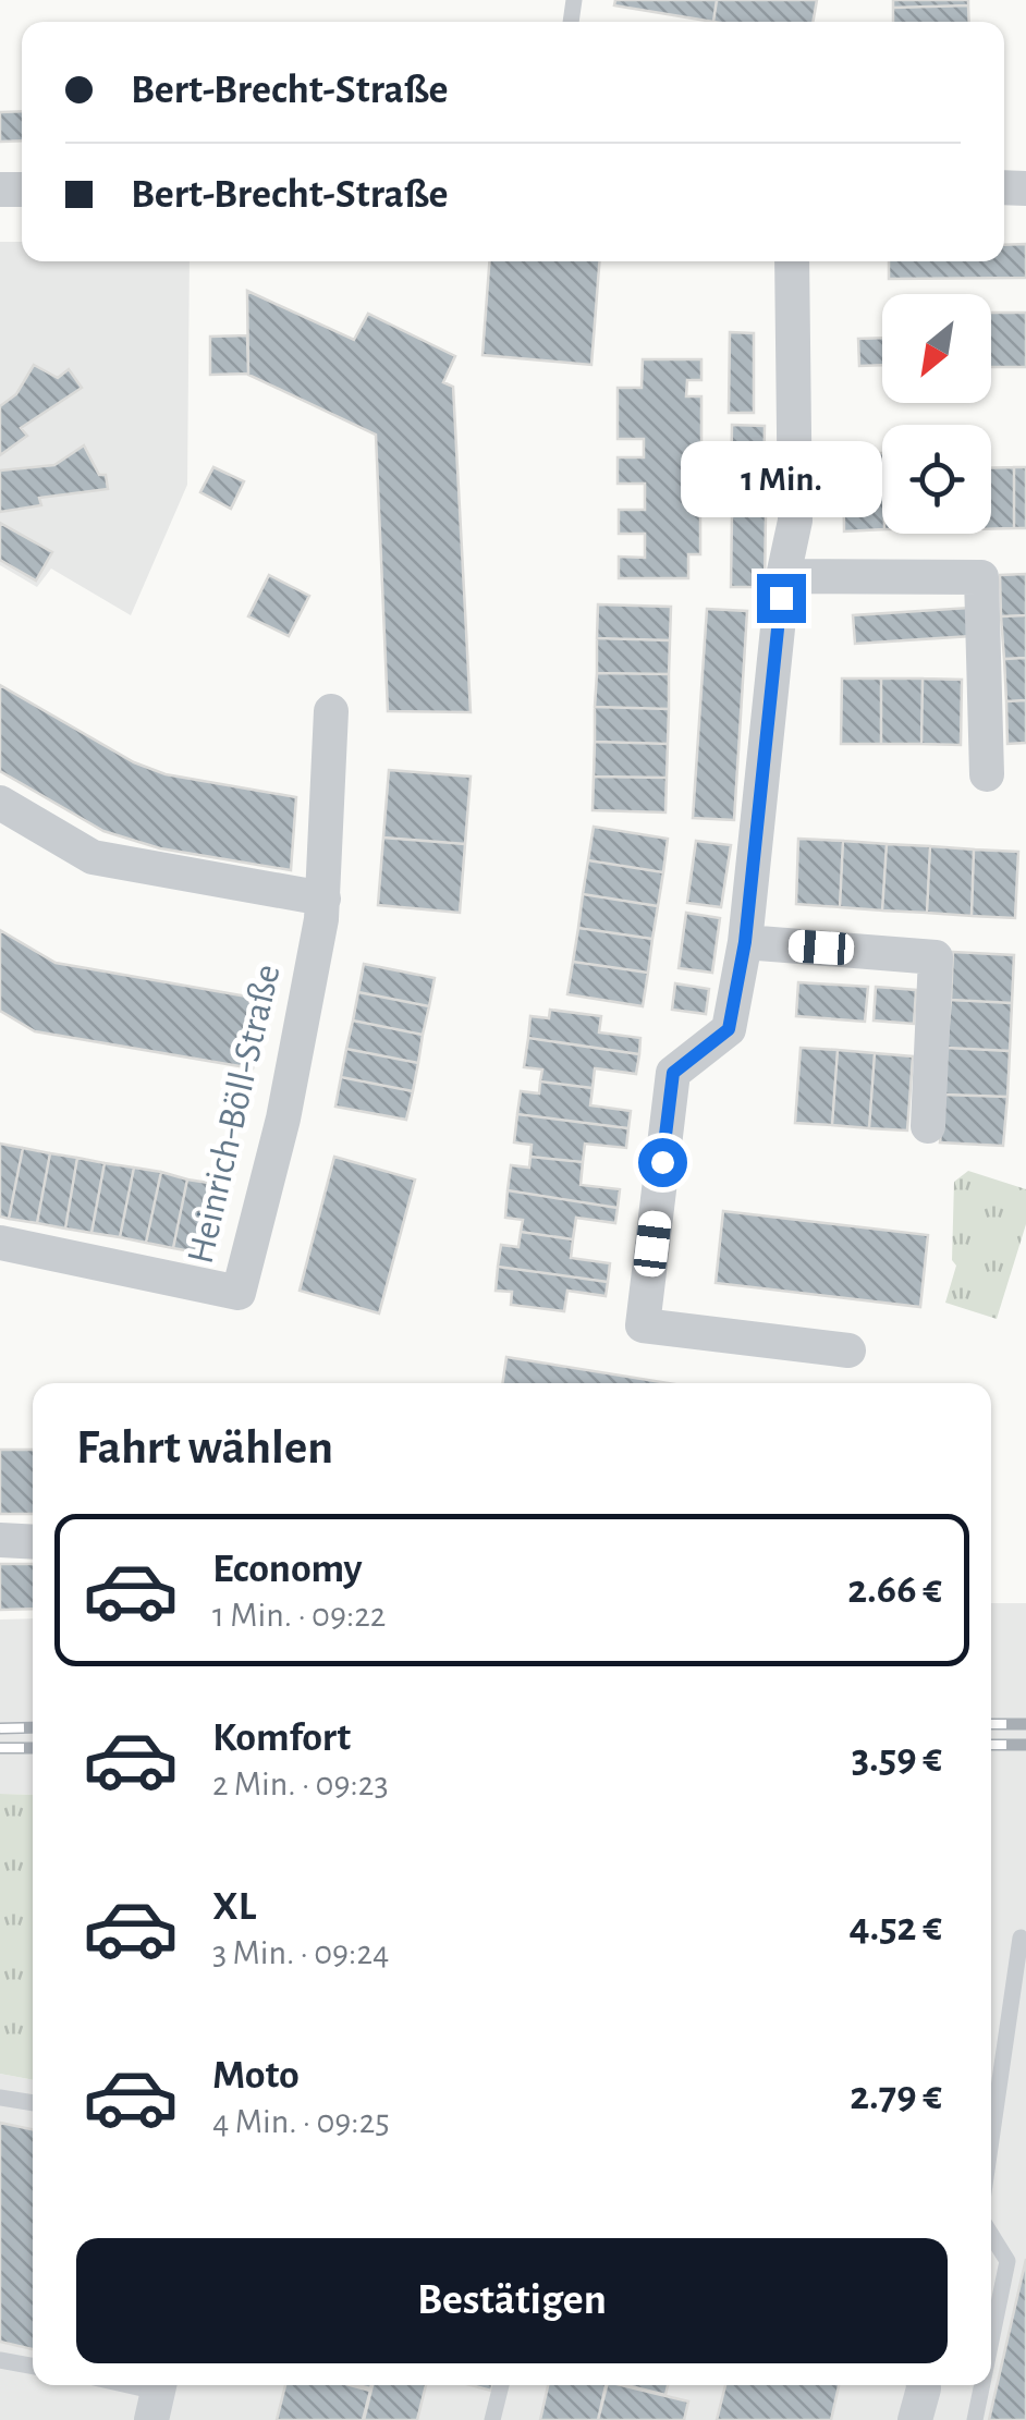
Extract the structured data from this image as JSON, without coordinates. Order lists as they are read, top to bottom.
{
  "streets": {
    "street": ["Heinrich-Böll-Straße"]
  },
  "north": "bottom left",
  "page": {
    "banner": ["Bert-Brecht-Straße", "Bert-Brecht-Straße"],
    "bubble": "1 Min.",
    "heading": "Fahrt wählen",
    "list": [
      {
        "name": "Economy",
        "note": "1 Min. · 09:22",
        "value": "2.66 €"
      },
      {
        "name": "Komfort",
        "note": "2 Min. · 09:23",
        "value": "3.59 €"
      },
      {
        "name": "XL",
        "note": "3 Min. · 09:24",
        "value": "4.52 €"
      },
      {
        "name": "Moto",
        "note": "4 Min. · 09:25",
        "value": "2.79 €"
      }
    ],
    "buttons": "Bestätigen"
  }
}
